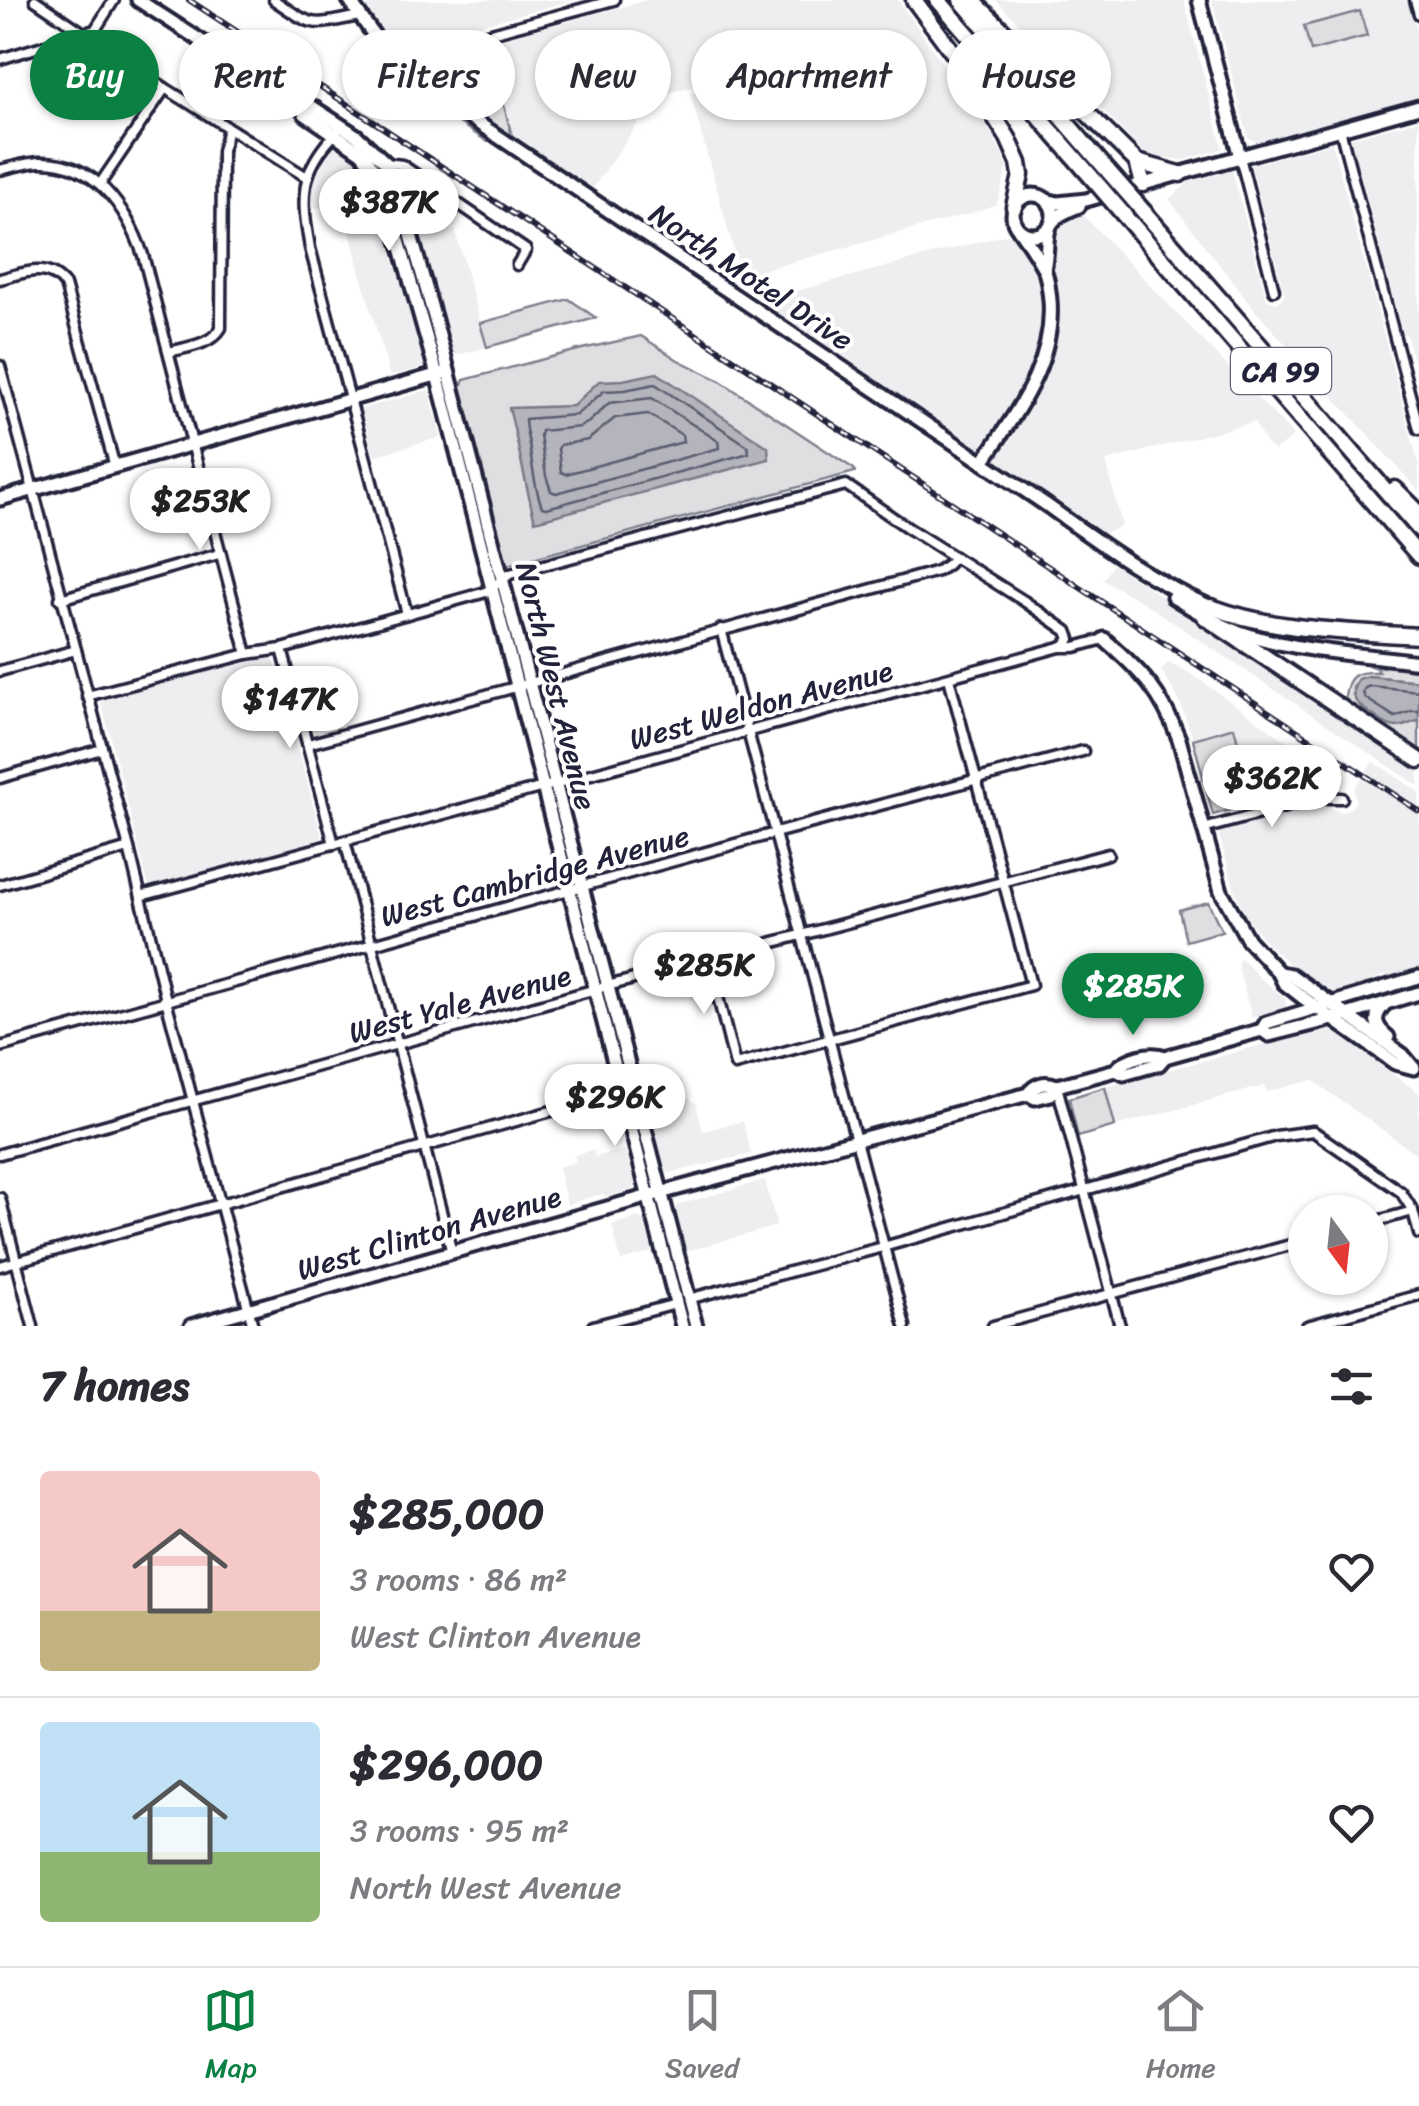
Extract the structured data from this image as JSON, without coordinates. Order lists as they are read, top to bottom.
{
  "streets": {
    "highway": ["CA 99"],
    "main road": ["North Motel Drive", "North West Avenue", "West Clinton Avenue"],
    "street": ["West Weldon Avenue", "West Cambridge Avenue", "West Yale Avenue"]
  },
  "crossings": [
    ["North West Avenue", "West Weldon Avenue"],
    ["North West Avenue", "West Cambridge Avenue"],
    ["North West Avenue", "West Yale Avenue"],
    ["North West Avenue", "West Clinton Avenue"]
  ],
  "north": "bottom",
  "page": {
    "chip": [
      "Buy",
      "Rent",
      "Filters",
      "New",
      "Apartment",
      "House"
    ],
    "price": [
      "$387K",
      "$253K",
      "$147K",
      "$362K",
      "$285K",
      "$285K",
      "$296K"
    ],
    "heading": "7 homes",
    "list": [
      {
        "name": "$285,000",
        "note": "3 rooms · 86 m² · West Clinton Avenue"
      },
      {
        "name": "$296,000",
        "note": "3 rooms · 95 m² · North West Avenue"
      }
    ],
    "tabs": ["Map", "Saved", "Home"]
  }
}
